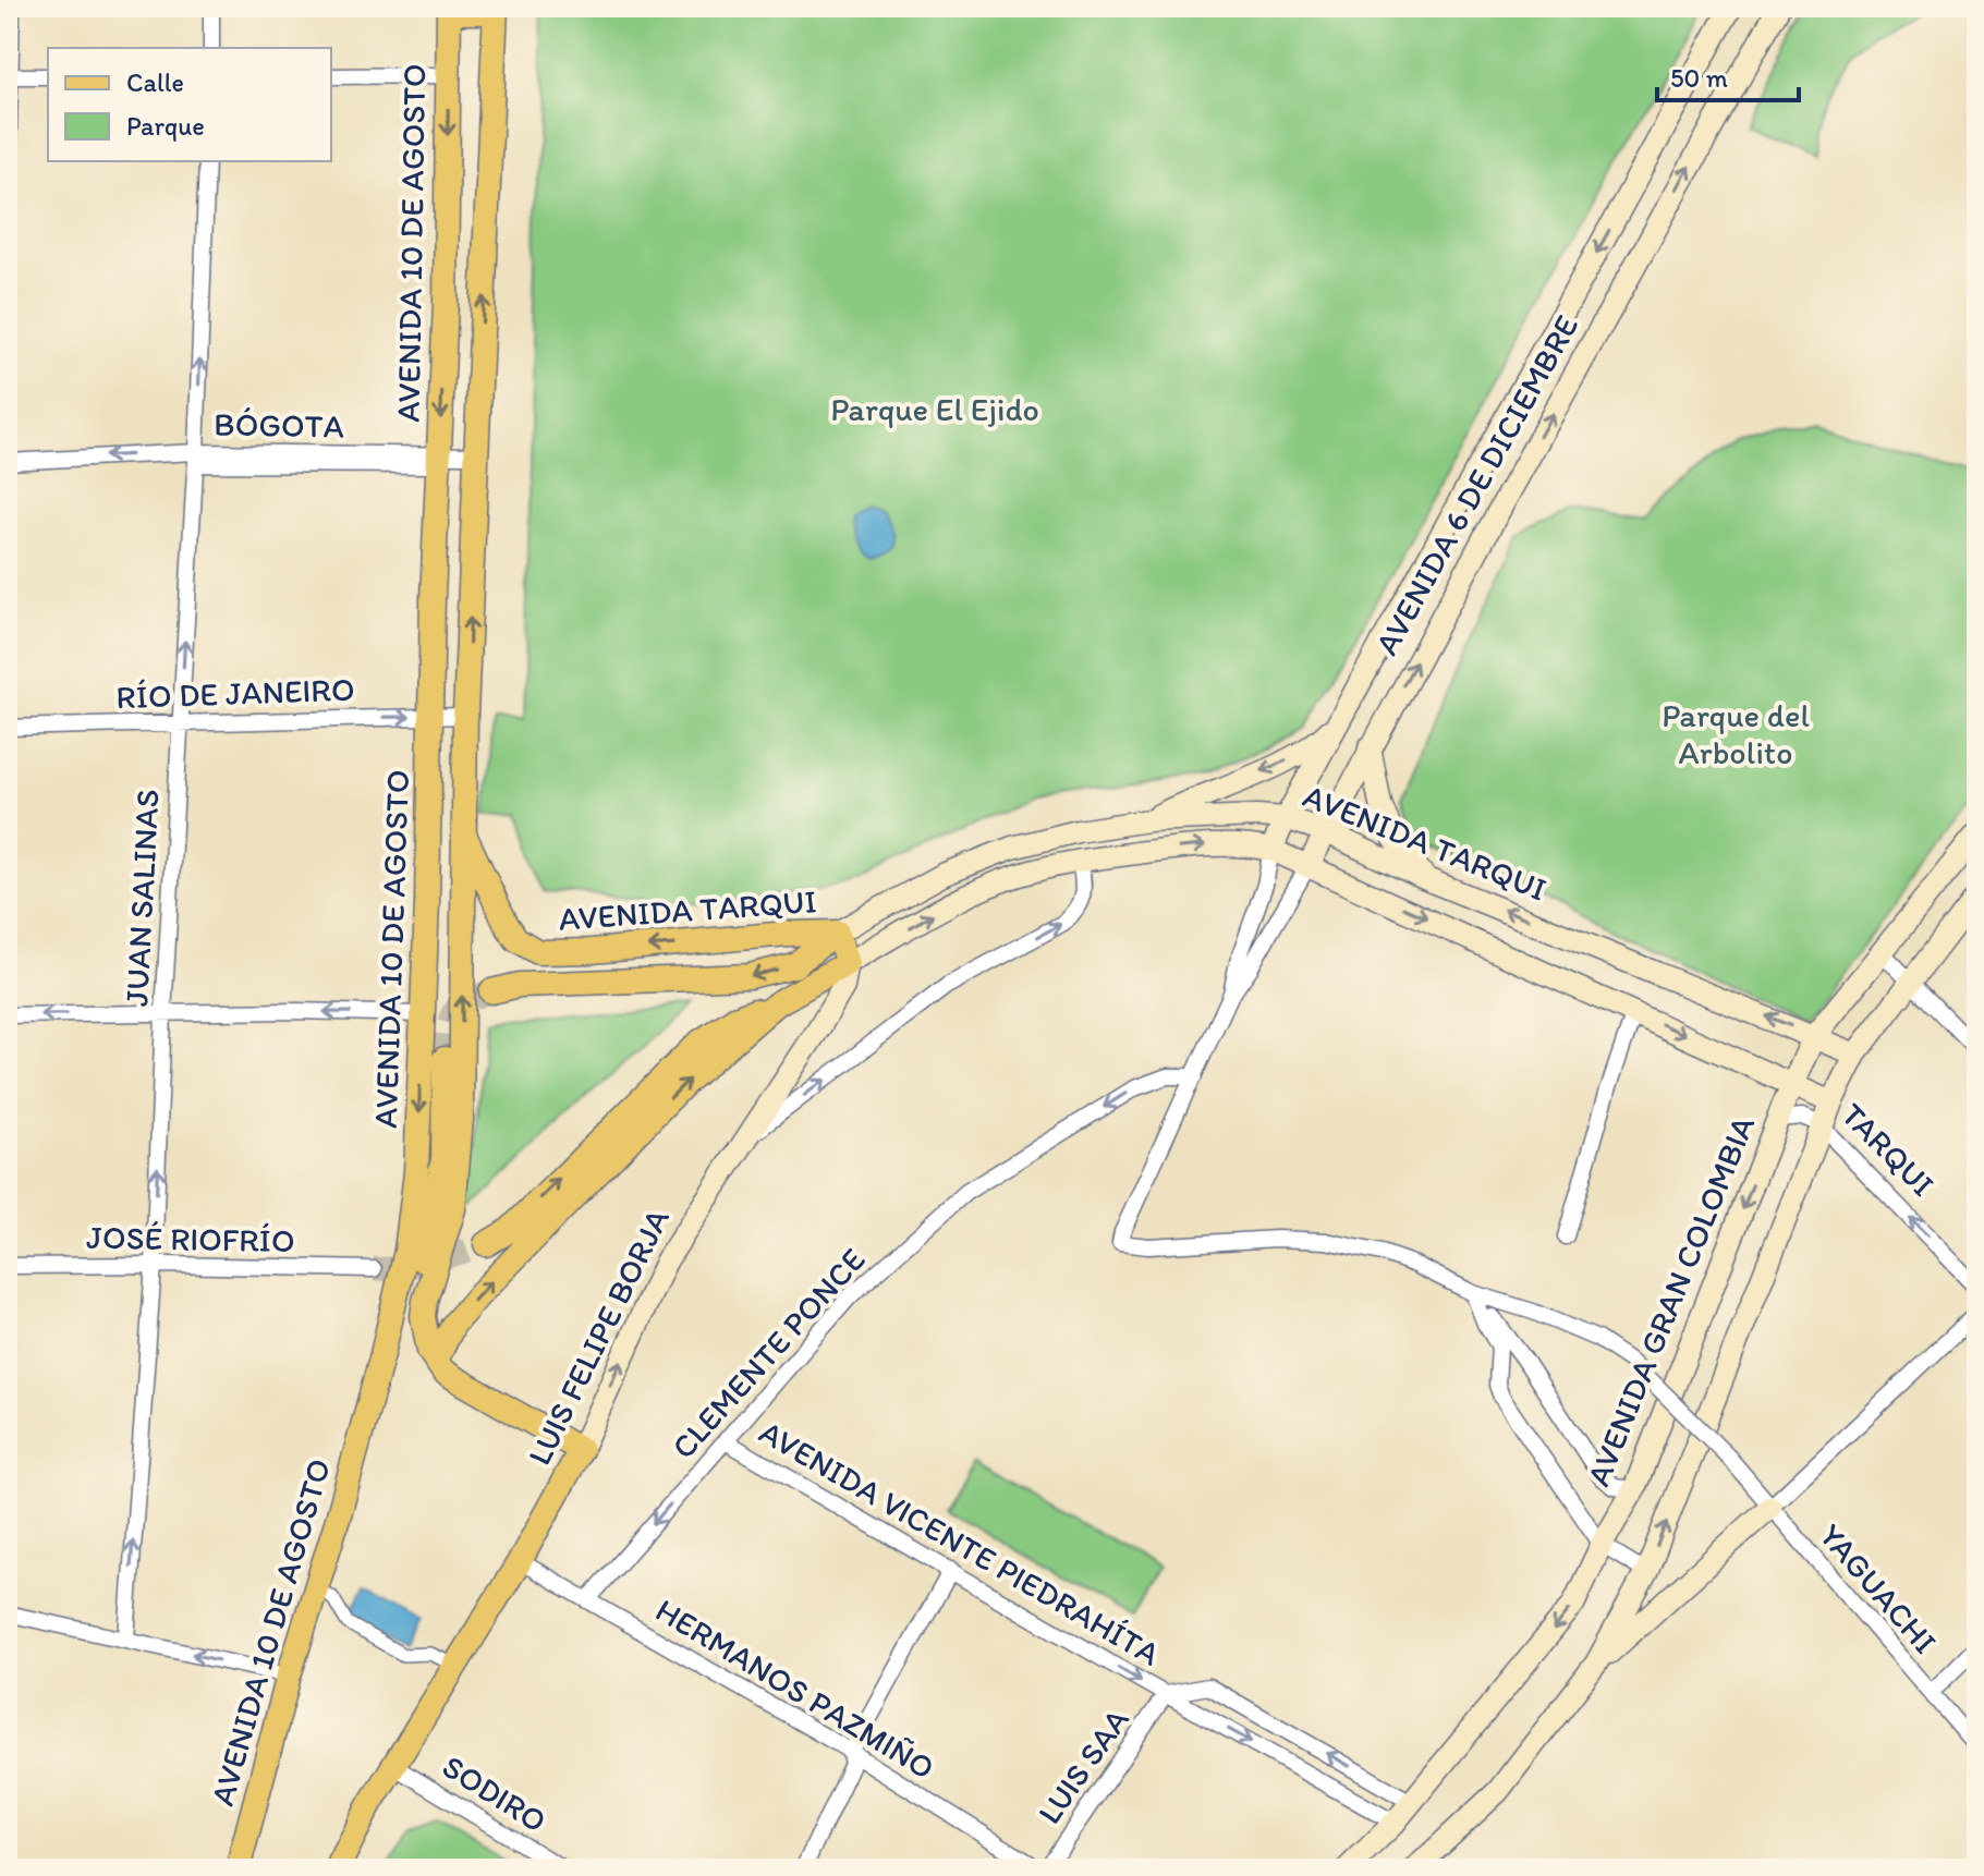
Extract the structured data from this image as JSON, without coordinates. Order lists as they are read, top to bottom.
{
  "streets": {
    "main road": [
      "AVENIDA 10 DE AGOSTO",
      "AVENIDA 6 DE DICIEMBRE",
      "AVENIDA TARQUI",
      "TARQUI",
      "AVENIDA GRAN COLOMBIA",
      "LUIS FELIPE BORJA"
    ],
    "street": [
      "BÓGOTA",
      "RÍO DE JANEIRO",
      "JUAN SALINAS",
      "JOSÉ RIOFRÍO",
      "CLEMENTE PONCE",
      "AVENIDA VICENTE PIEDRAHÍTA",
      "YAGUACHI",
      "HERMANOS PAZMIÑO",
      "LUIS SAA",
      "SODIRO"
    ]
  },
  "crossings": [
    ["AVENIDA 10 DE AGOSTO", "BÓGOTA"],
    ["AVENIDA 10 DE AGOSTO", "RÍO DE JANEIRO"],
    ["AVENIDA 10 DE AGOSTO", "AVENIDA TARQUI"],
    ["BÓGOTA", "JUAN SALINAS"],
    ["AVENIDA 6 DE DICIEMBRE", "AVENIDA TARQUI"],
    ["AVENIDA 6 DE DICIEMBRE", "CLEMENTE PONCE"],
    ["AVENIDA 6 DE DICIEMBRE", "YAGUACHI"],
    ["RÍO DE JANEIRO", "JUAN SALINAS"],
    ["AVENIDA TARQUI", "TARQUI"],
    ["AVENIDA TARQUI", "AVENIDA GRAN COLOMBIA"],
    ["AVENIDA TARQUI", "LUIS FELIPE BORJA"],
    ["JUAN SALINAS", "JOSÉ RIOFRÍO"],
    ["TARQUI", "AVENIDA GRAN COLOMBIA"],
    ["AVENIDA GRAN COLOMBIA", "AVENIDA VICENTE PIEDRAHÍTA"],
    ["LUIS FELIPE BORJA", "HERMANOS PAZMIÑO"],
    ["LUIS FELIPE BORJA", "SODIRO"],
    ["CLEMENTE PONCE", "AVENIDA VICENTE PIEDRAHÍTA"],
    ["CLEMENTE PONCE", "HERMANOS PAZMIÑO"],
    ["AVENIDA VICENTE PIEDRAHÍTA", "LUIS SAA"]
  ],
  "one_way": [
    "BÓGOTA",
    "RÍO DE JANEIRO",
    "JUAN SALINAS",
    "TARQUI",
    "LUIS FELIPE BORJA",
    "CLEMENTE PONCE"
  ],
  "parks": ["Parque El Ejido", "Parque del Arbolito"],
  "legend": ["Calle", "Parque"],
  "scale_bar": "50 m"
}
